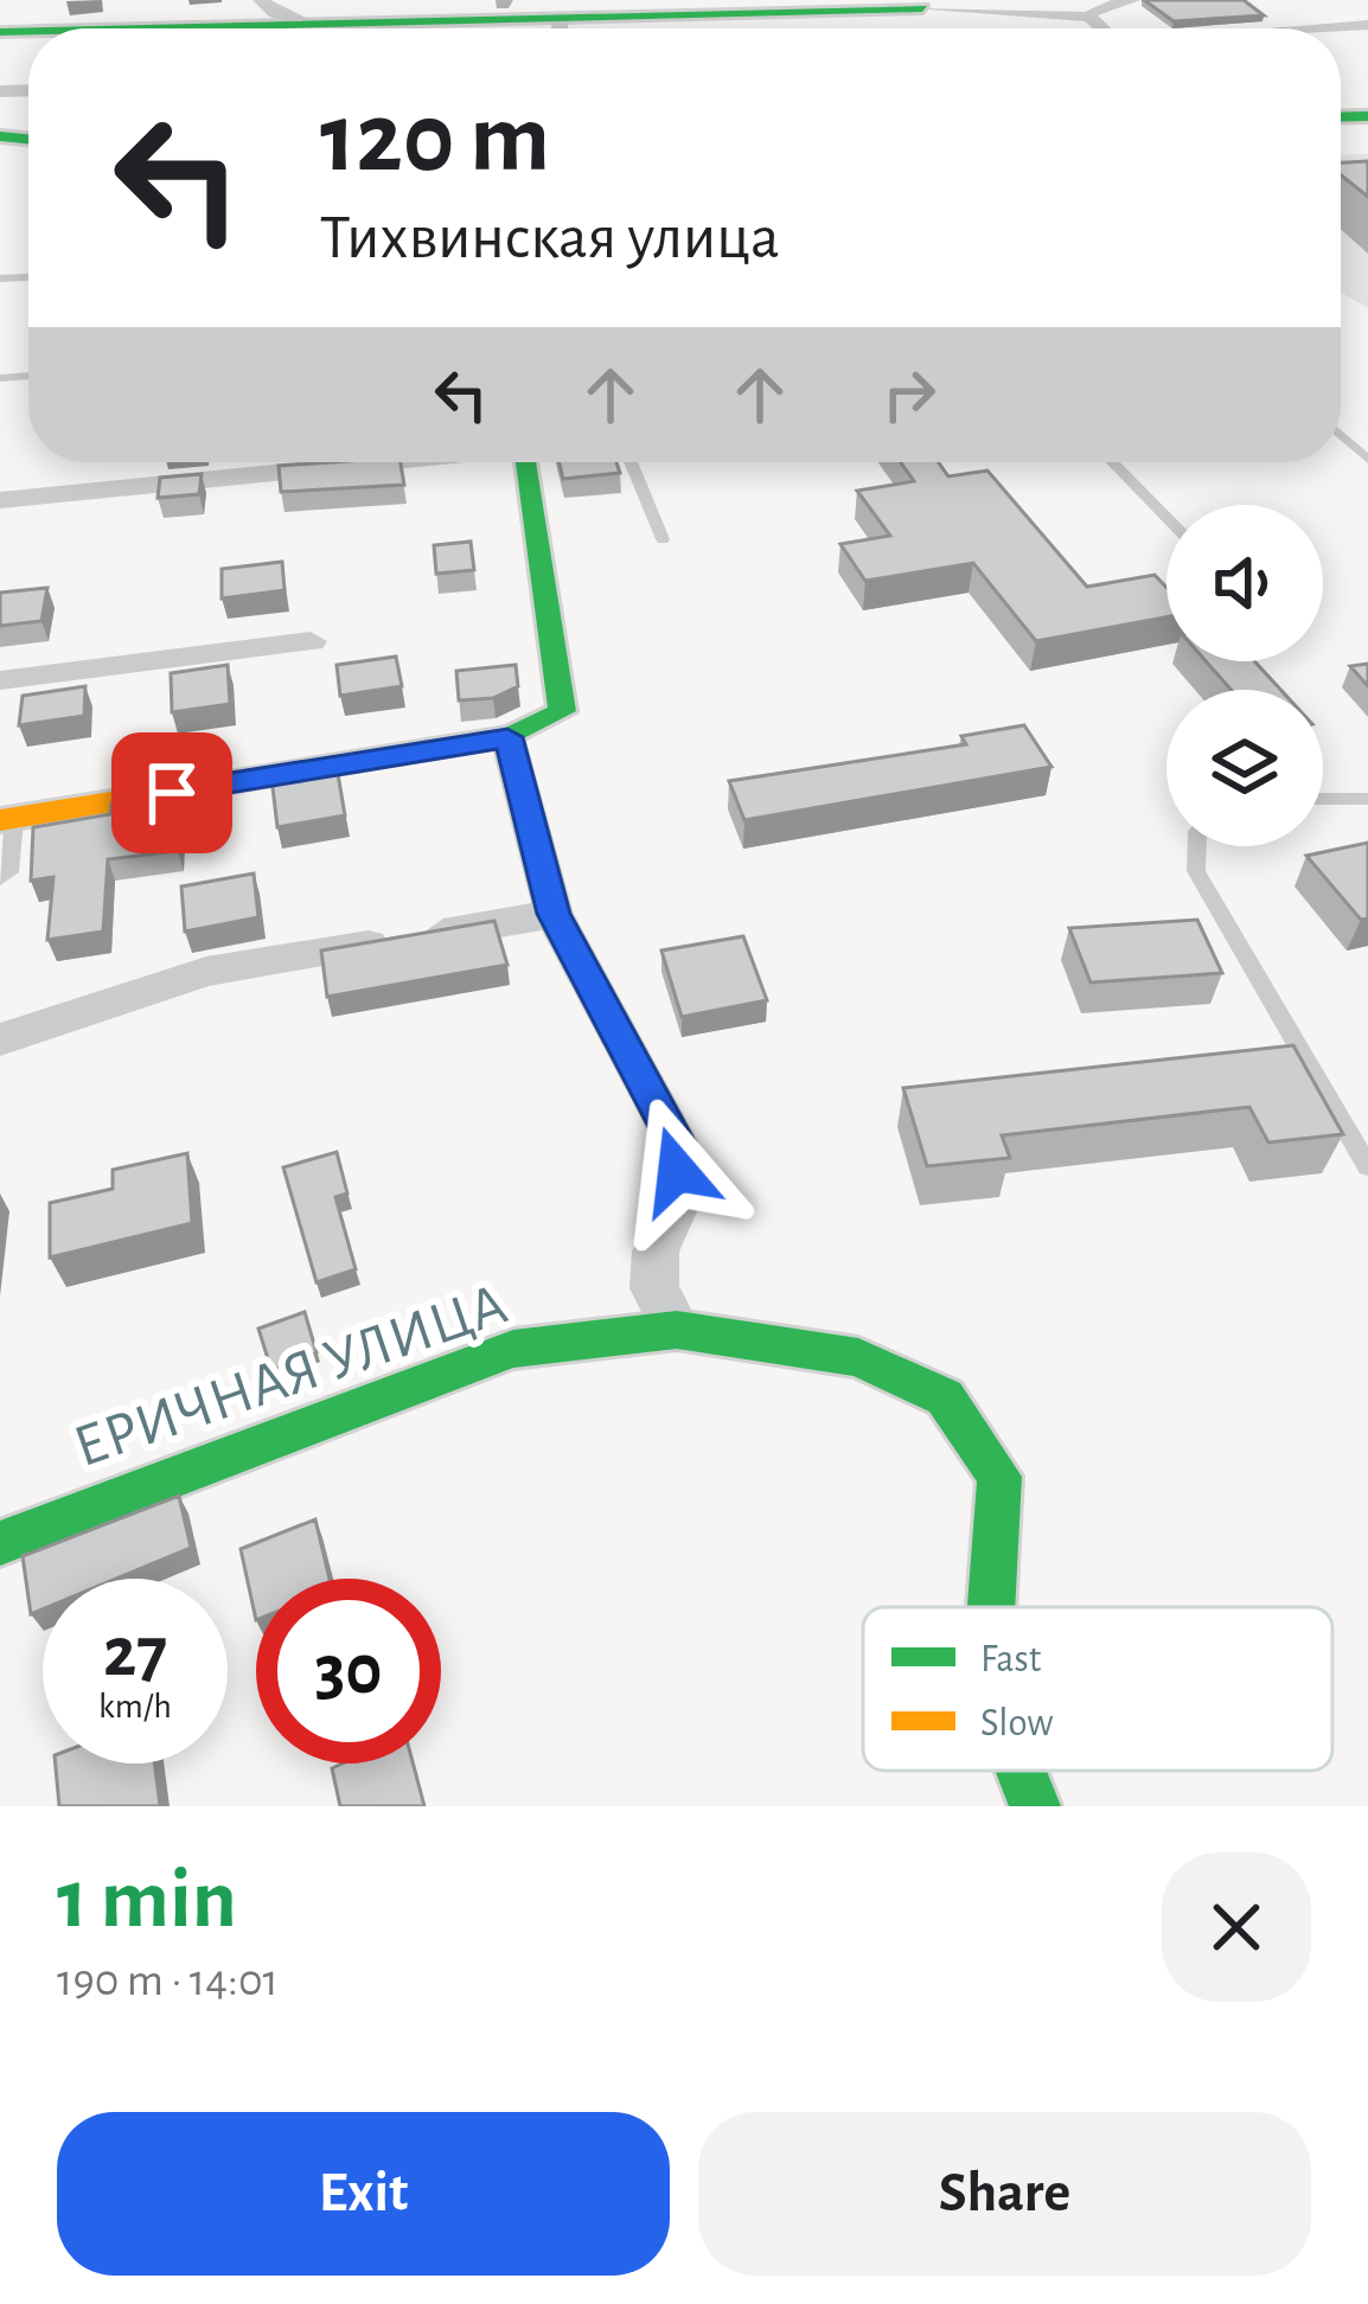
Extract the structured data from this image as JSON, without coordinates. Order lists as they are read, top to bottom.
{
  "streets": {
    "street": ["ЕРИЧНАЯ УЛИЦА"]
  },
  "legend": ["Fast", "Slow"],
  "page": {
    "turn": ["120 m", "Тихвинская улица"],
    "speed": "27 km/h",
    "limit": "30",
    "heading": ["1 min", "190 m · 14:01"],
    "buttons": ["Exit", "Share"]
  }
}
